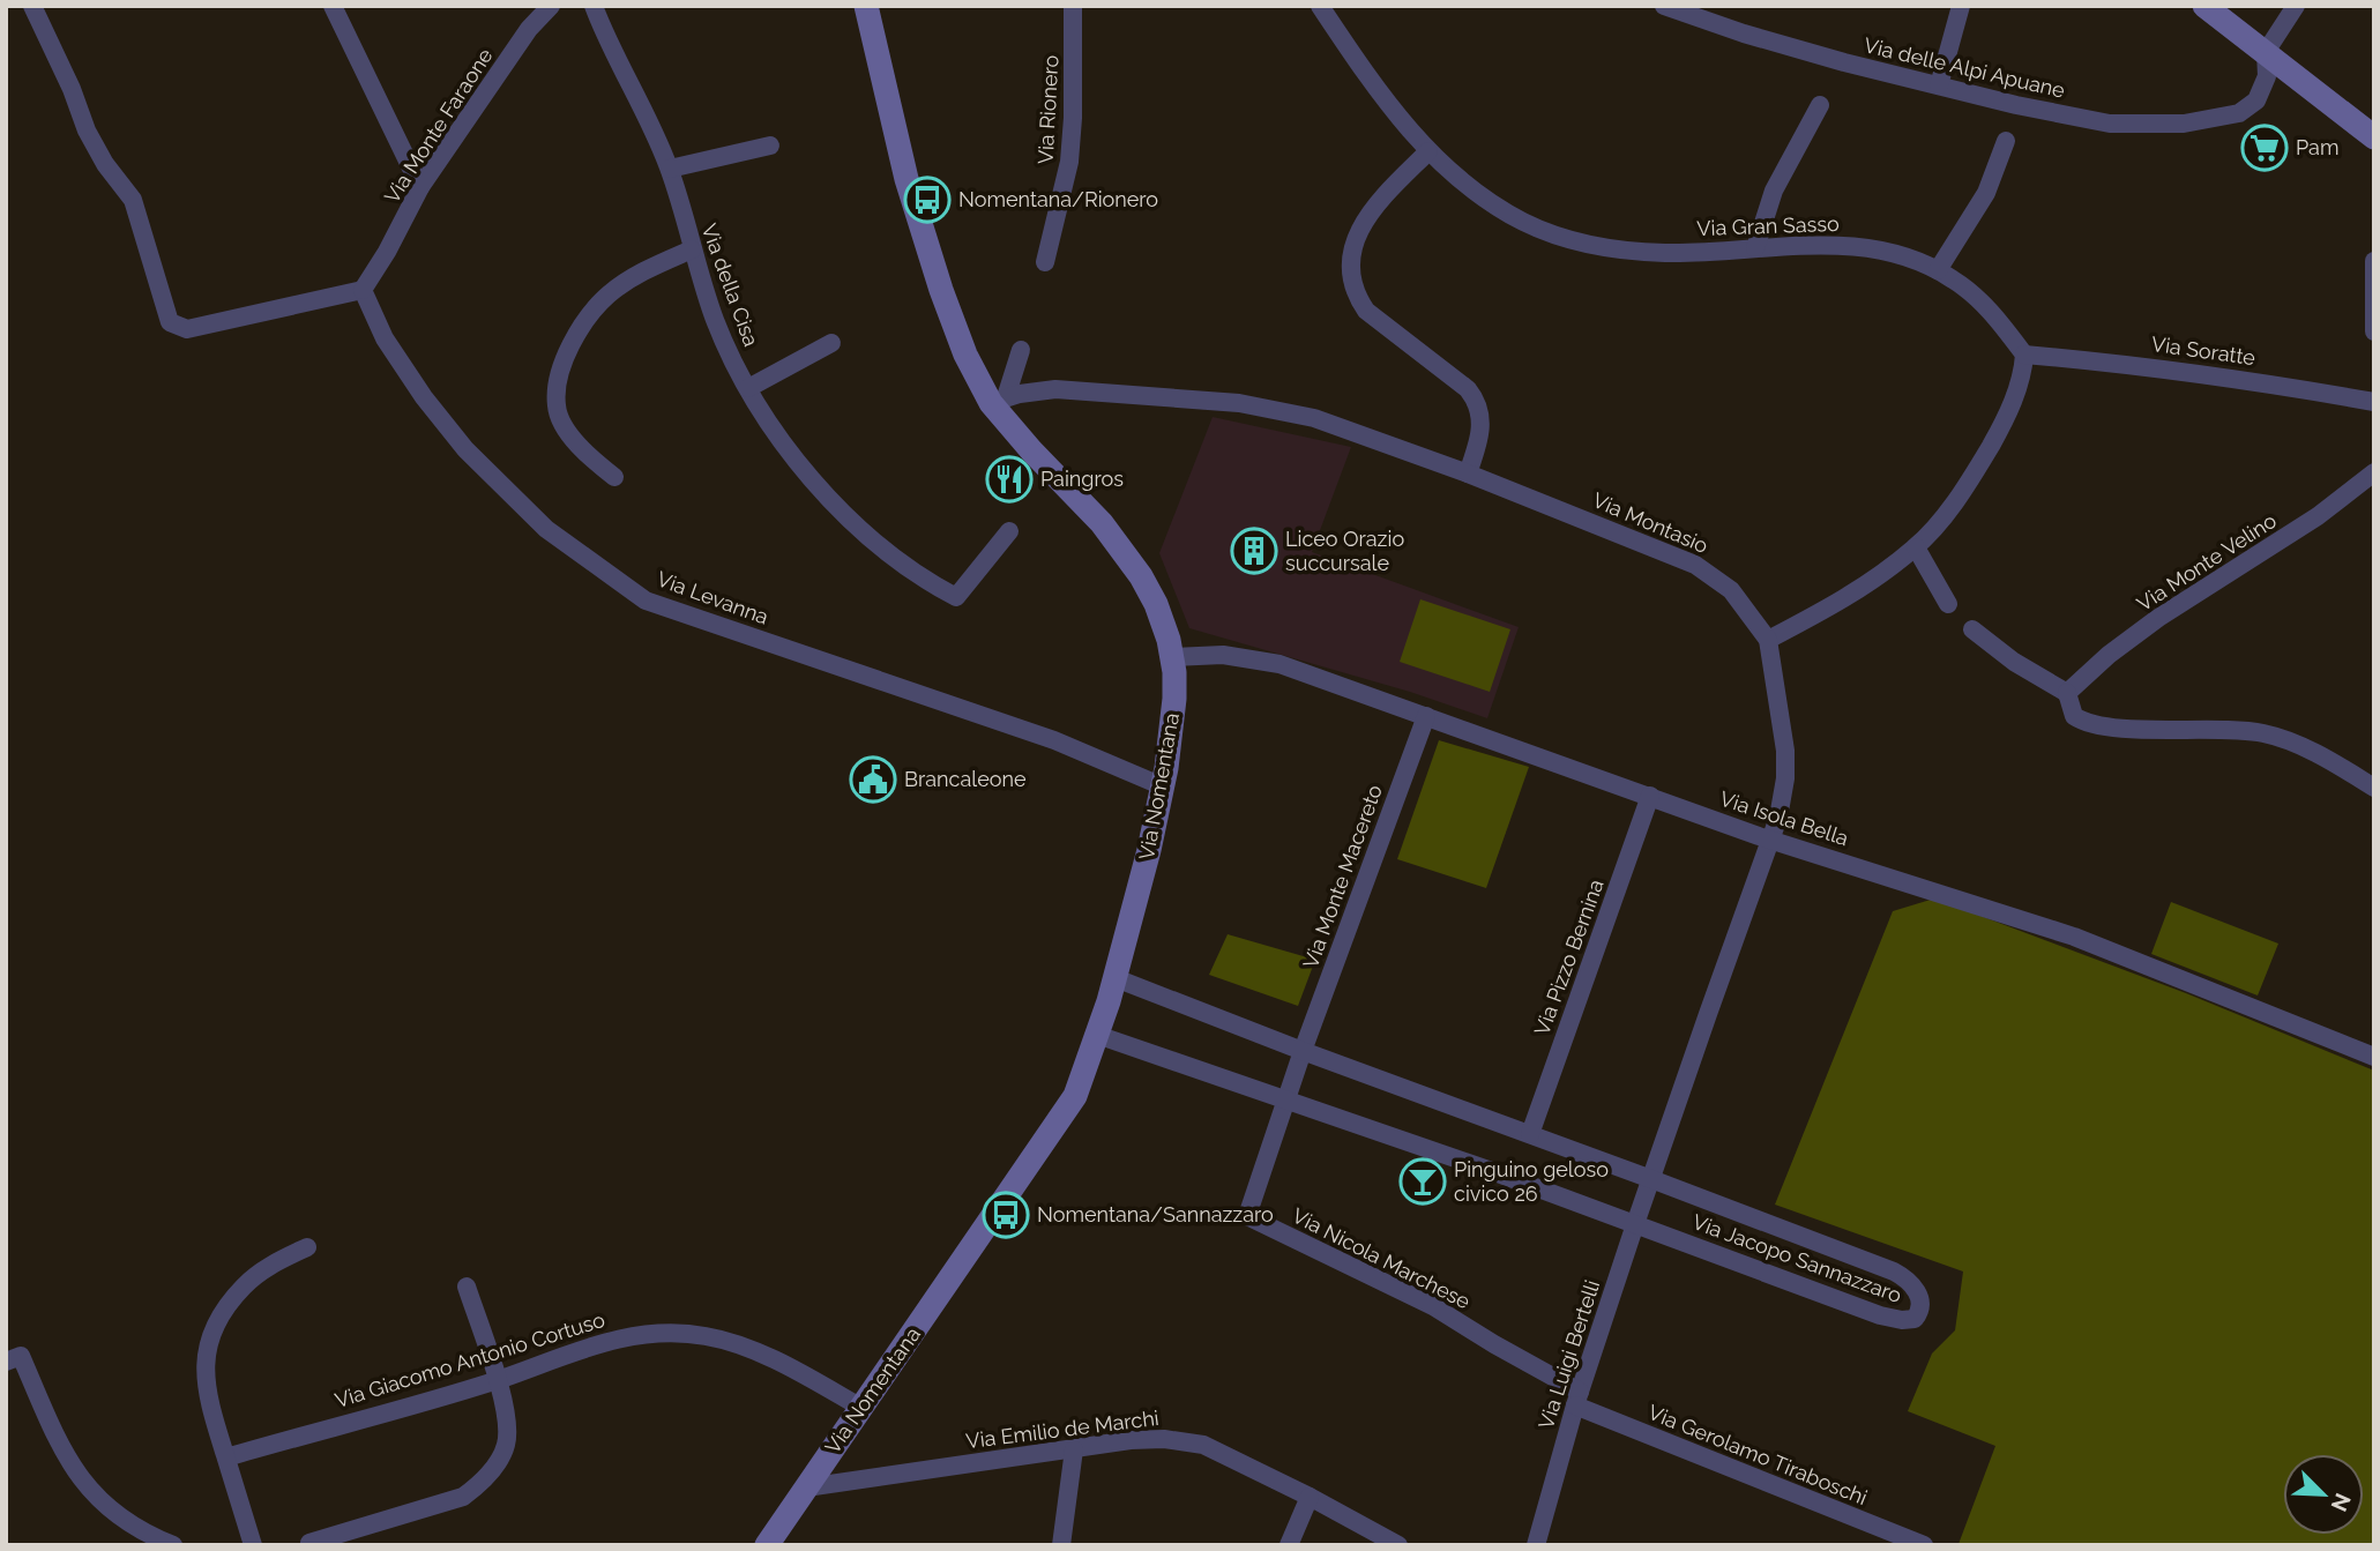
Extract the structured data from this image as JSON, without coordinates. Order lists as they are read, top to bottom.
{
  "streets": {
    "main road": ["Via Nomentana"],
    "street": [
      "Via delle Alpi Apuane",
      "Via Rionero",
      "Via Monte Faraone",
      "Via Gran Sasso",
      "Via della Cisa",
      "Via Soratte",
      "Via Montasio",
      "Via Monte Velino",
      "Via Levanna",
      "Via Isola Bella",
      "Via Monte Macereto",
      "Via Pizzo Bernina",
      "Via Nicola Marchese",
      "Via Jacopo Sannazzaro",
      "Via Luigi Bertelli",
      "Via Giacomo Antonio Cortuso",
      "Via Emilio de Marchi",
      "Via Gerolamo Tiraboschi"
    ]
  },
  "crossings": [
    ["Via Monte Faraone", "Via Levanna"],
    ["Via Gran Sasso", "Via Soratte"],
    ["Via Montasio", "Via Nomentana"],
    ["Via Montasio", "Via Isola Bella"],
    ["Via Montasio", "Via Jacopo Sannazzaro"],
    ["Via Montasio", "Via Luigi Bertelli"],
    ["Via Levanna", "Via Nomentana"],
    ["Via Nomentana", "Via Isola Bella"],
    ["Via Nomentana", "Via Jacopo Sannazzaro"],
    ["Via Nomentana", "Via Giacomo Antonio Cortuso"],
    ["Via Nomentana", "Via Emilio de Marchi"],
    ["Via Isola Bella", "Via Monte Macereto"],
    ["Via Isola Bella", "Via Pizzo Bernina"],
    ["Via Monte Macereto", "Via Nicola Marchese"],
    ["Via Monte Macereto", "Via Jacopo Sannazzaro"],
    ["Via Pizzo Bernina", "Via Jacopo Sannazzaro"],
    ["Via Nicola Marchese", "Via Luigi Bertelli"],
    ["Via Nicola Marchese", "Via Gerolamo Tiraboschi"],
    ["Via Jacopo Sannazzaro", "Via Luigi Bertelli"],
    ["Via Luigi Bertelli", "Via Gerolamo Tiraboschi"]
  ],
  "places": {
    "supermarket": ["Pam"],
    "bus stop": ["Nomentana/Rionero", "Nomentana/Sannazzaro"],
    "restaurant": ["Paingros"],
    "building": ["Liceo Orazio succursale"],
    "public building": ["Brancaleone"],
    "bar": ["Pinguino geloso civico 26"]
  },
  "north": "bottom right"
}
